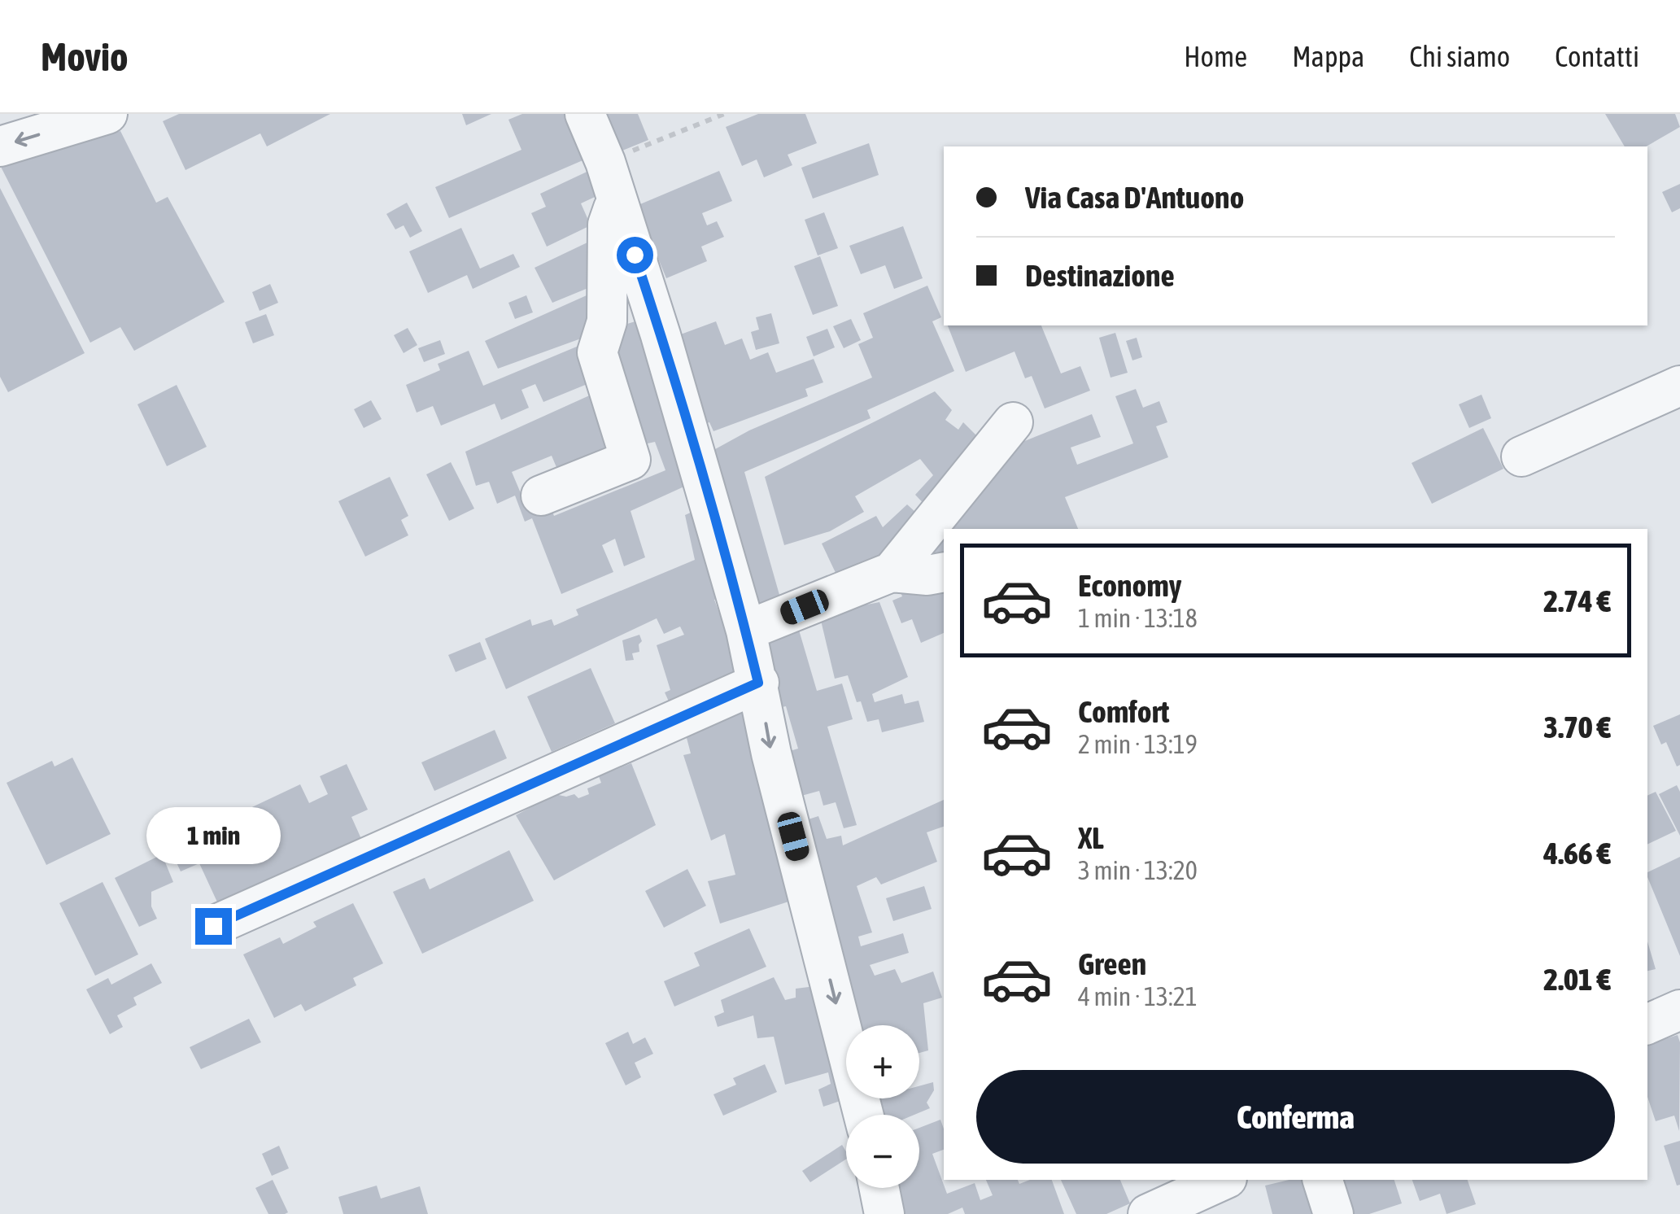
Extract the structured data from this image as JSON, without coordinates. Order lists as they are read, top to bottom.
{
  "page": {
    "header": "Movio",
    "nav": [
      "Home",
      "Mappa",
      "Chi siamo",
      "Contatti"
    ],
    "banner": ["Via Casa D'Antuono", "Destinazione"],
    "list": [
      {
        "name": "Economy",
        "note": "1 min · 13:18",
        "value": "2.74 €"
      },
      {
        "name": "Comfort",
        "note": "2 min · 13:19",
        "value": "3.70 €"
      },
      {
        "name": "XL",
        "note": "3 min · 13:20",
        "value": "4.66 €"
      },
      {
        "name": "Green",
        "note": "4 min · 13:21",
        "value": "2.01 €"
      }
    ],
    "bubble": "1 min",
    "map_buttons": ["+", "−"],
    "buttons": "Conferma"
  }
}
